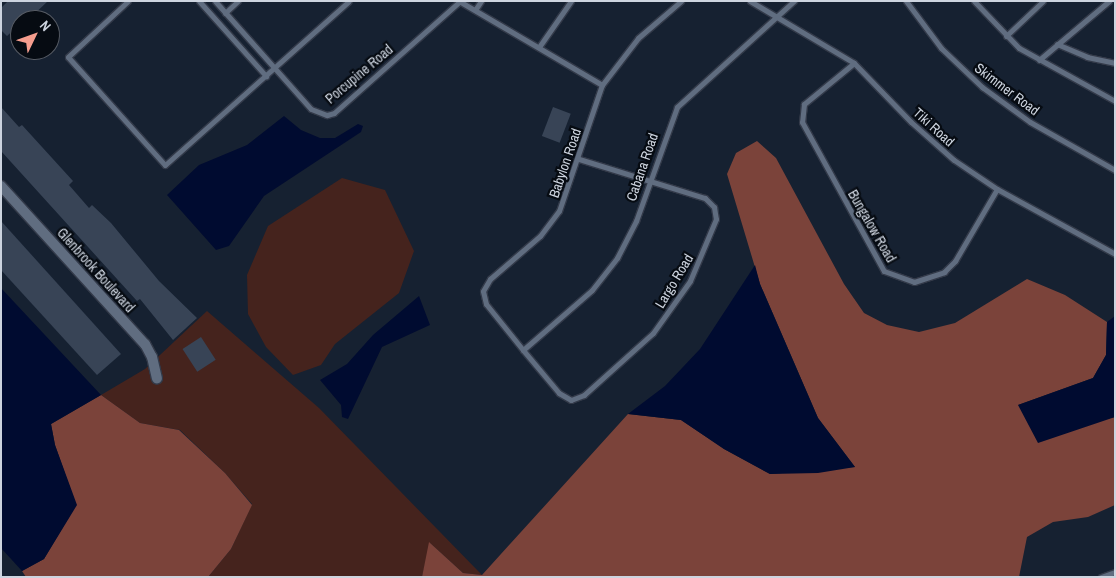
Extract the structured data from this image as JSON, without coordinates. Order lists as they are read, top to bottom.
{
  "streets": {
    "street": ["Glenbrook Boulevard"],
    "lane": [
      "Porcupine Road",
      "Skimmer Road",
      "Tiki Road",
      "Babylon Road",
      "Cabana Road",
      "Bungalow Road",
      "Largo Road"
    ]
  },
  "crossings": [
    ["Tiki Road", "Cabana Road"],
    ["Tiki Road", "Bungalow Road"],
    ["Babylon Road", "Cabana Road"],
    ["Babylon Road", "Largo Road"],
    ["Cabana Road", "Largo Road"]
  ],
  "north": "top right"
}
